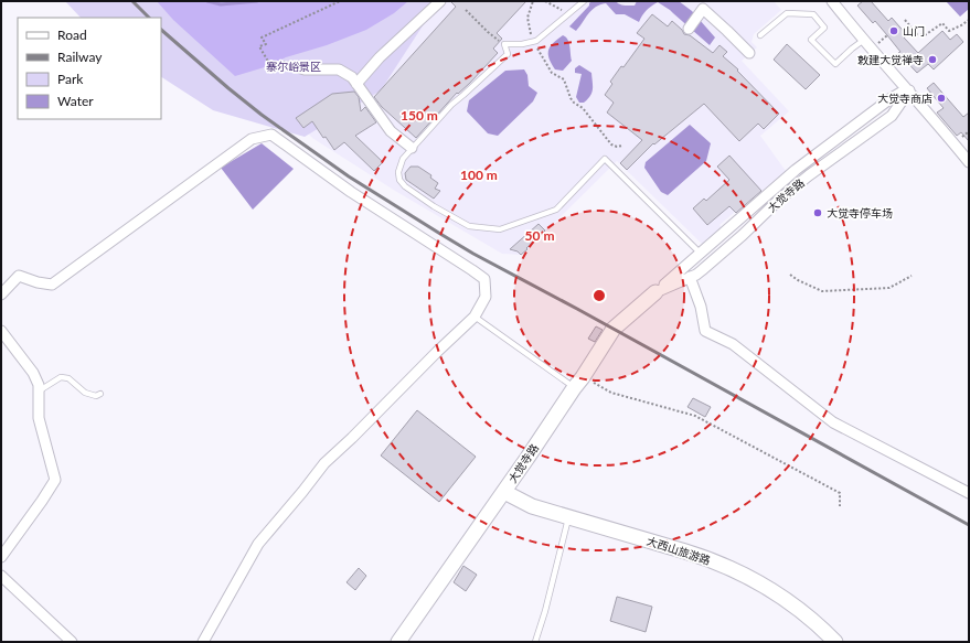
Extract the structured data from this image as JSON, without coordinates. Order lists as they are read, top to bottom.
{
  "streets": {
    "street": ["大觉寺路", "大西山旅游路"]
  },
  "crossings": [
    ["大觉寺路", "大西山旅游路"]
  ],
  "parks": ["寨尔峪景区"],
  "places": [
    "山门",
    "敕建大觉禅寺",
    "大觉寺商店",
    "大觉寺停车场"
  ],
  "legend": [
    "Road",
    "Railway",
    "Park",
    "Water"
  ],
  "rings": ["150 m", "100 m", "50 m"]
}
